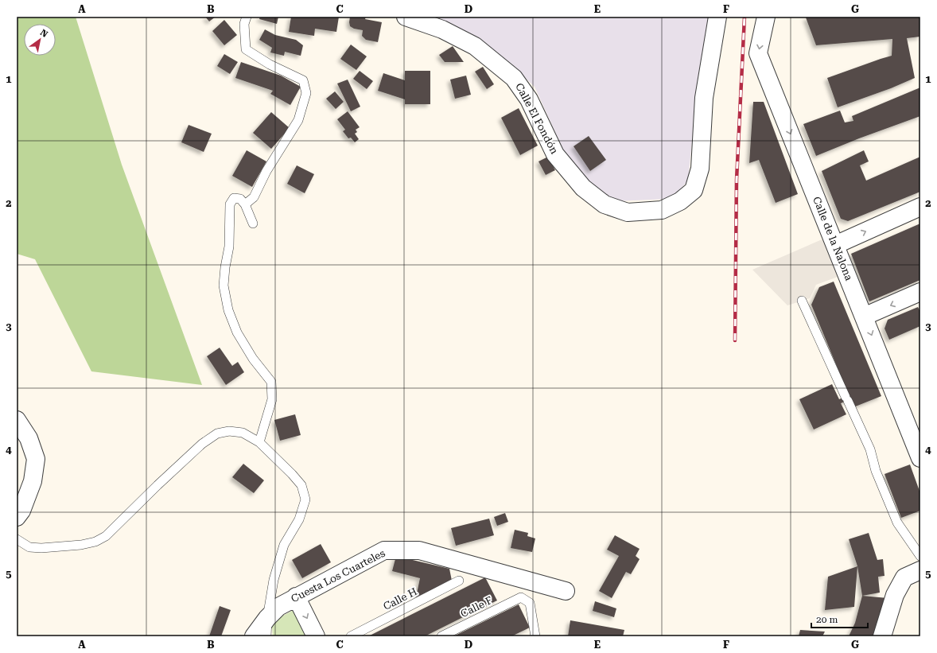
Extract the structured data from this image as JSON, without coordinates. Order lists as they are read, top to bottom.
{
  "streets": {
    "street": ["Calle El Fondón", "Calle de la Nalona", "Cuesta Los Cuarteles"],
    "lane": ["Calle H", "Calle F"]
  },
  "one_way": ["Calle de la Nalona"],
  "scale_bar": "20 m",
  "north": "top right",
  "grid": {
    "columns": [
      "A",
      "B",
      "C",
      "D",
      "E",
      "F",
      "G"
    ],
    "rows": [
      "1",
      "2",
      "3",
      "4",
      "5"
    ]
  }
}
